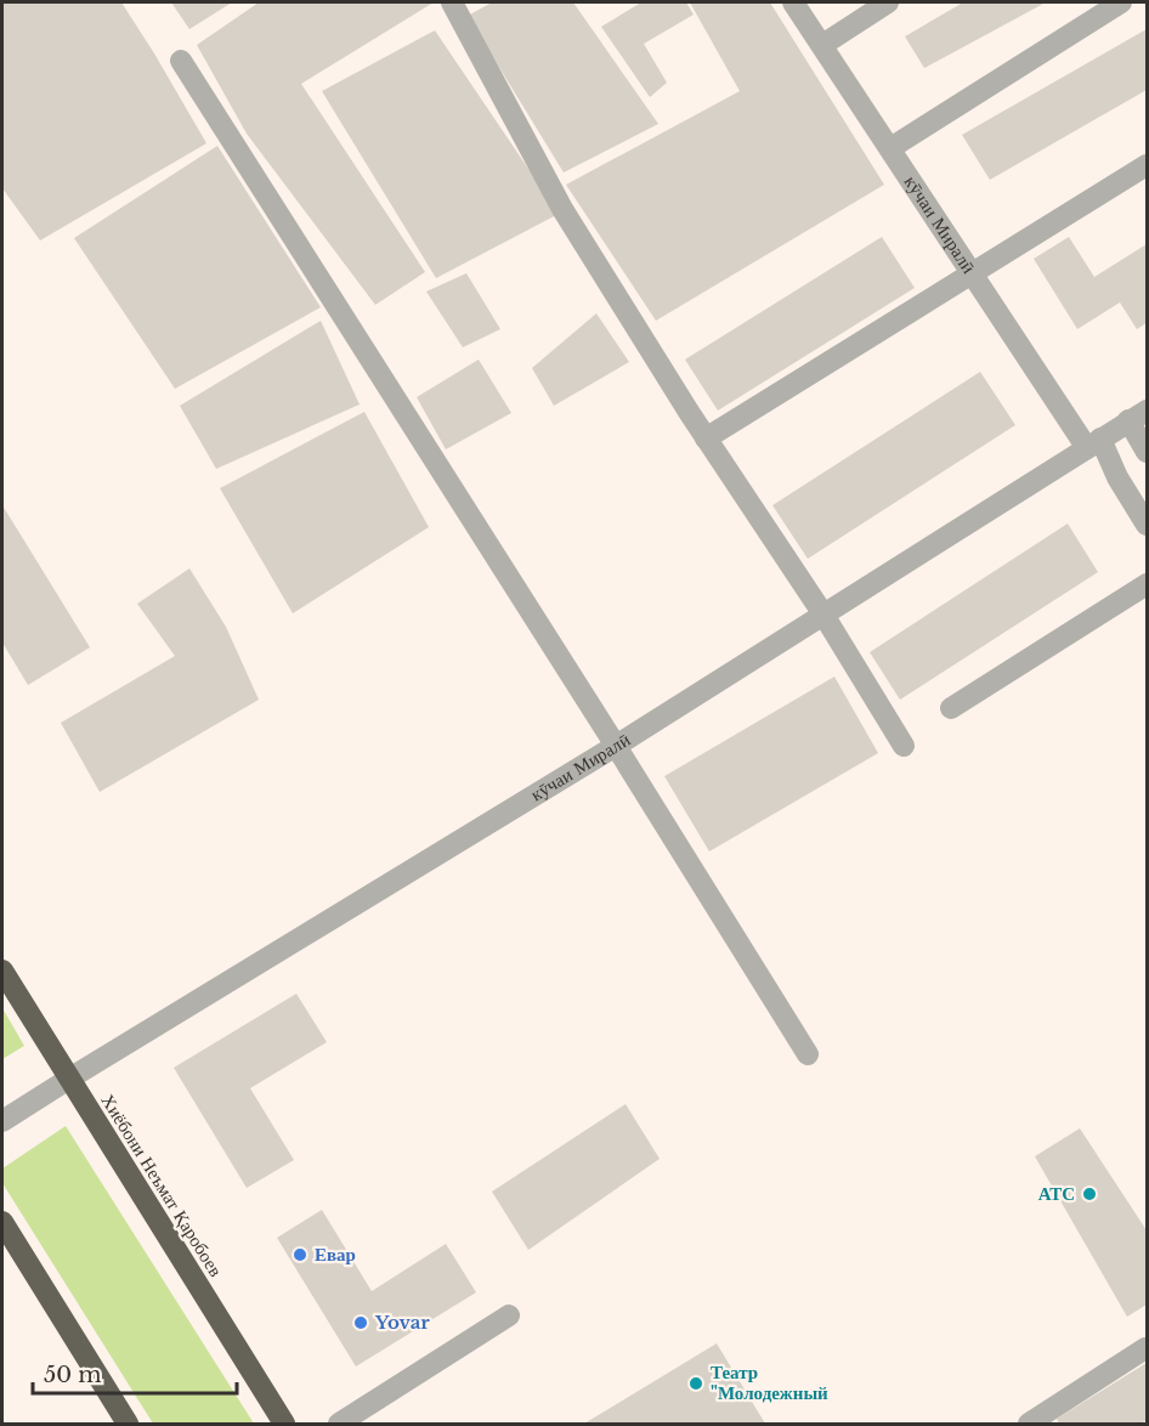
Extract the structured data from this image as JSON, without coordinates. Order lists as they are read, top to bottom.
{
  "streets": {
    "highway": ["Хиёбони Неъмат Қаробоев"],
    "street": ["кӯчаи Миралӣ"]
  },
  "crossings": [
    ["кӯчаи Миралӣ", "Хиёбони Неъмат Қаробоев"]
  ],
  "places": [
    "АТС",
    "Евар",
    "Yovar",
    "Театр \"Молодежный"
  ],
  "scale_bar": "50 m"
}
